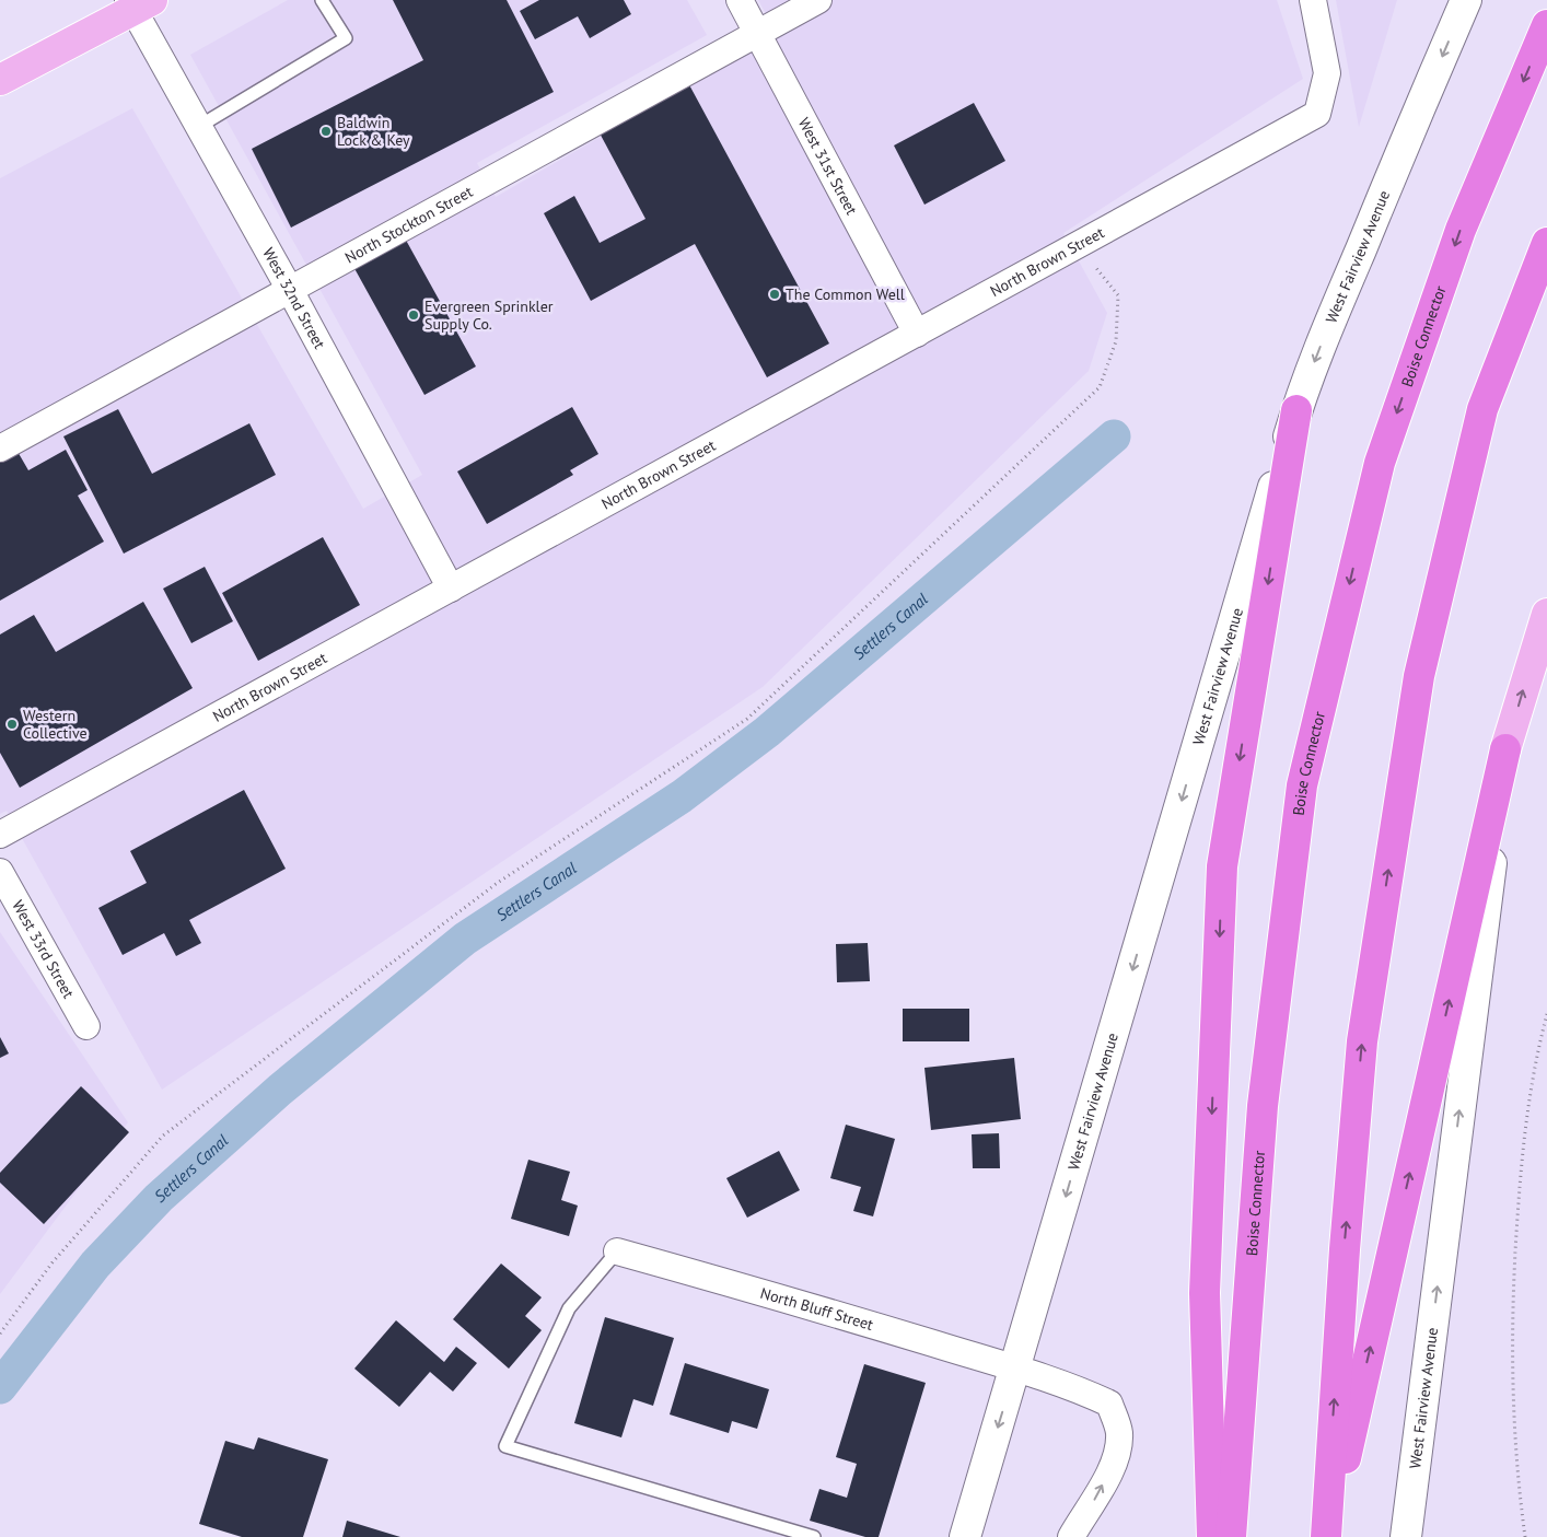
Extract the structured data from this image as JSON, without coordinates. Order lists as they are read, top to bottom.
{
  "streets": {
    "highway": ["Boise Connector"],
    "main road": ["West Fairview Avenue"],
    "street": [
      "West 31st Street",
      "North Stockton Street",
      "North Brown Street",
      "West 32nd Street",
      "West 33rd Street",
      "North Bluff Street"
    ]
  },
  "crossings": [
    ["West 31st Street", "North Stockton Street"],
    ["West 31st Street", "North Brown Street"],
    ["North Stockton Street", "West 32nd Street"],
    ["West Fairview Avenue", "North Bluff Street"],
    ["North Brown Street", "West 32nd Street"]
  ],
  "water": ["Settlers Canal"],
  "places": [
    "Baldwin Lock & Key",
    "The Common Well",
    "Evergreen Sprinkler Supply Co.",
    "Western Collective"
  ]
}
